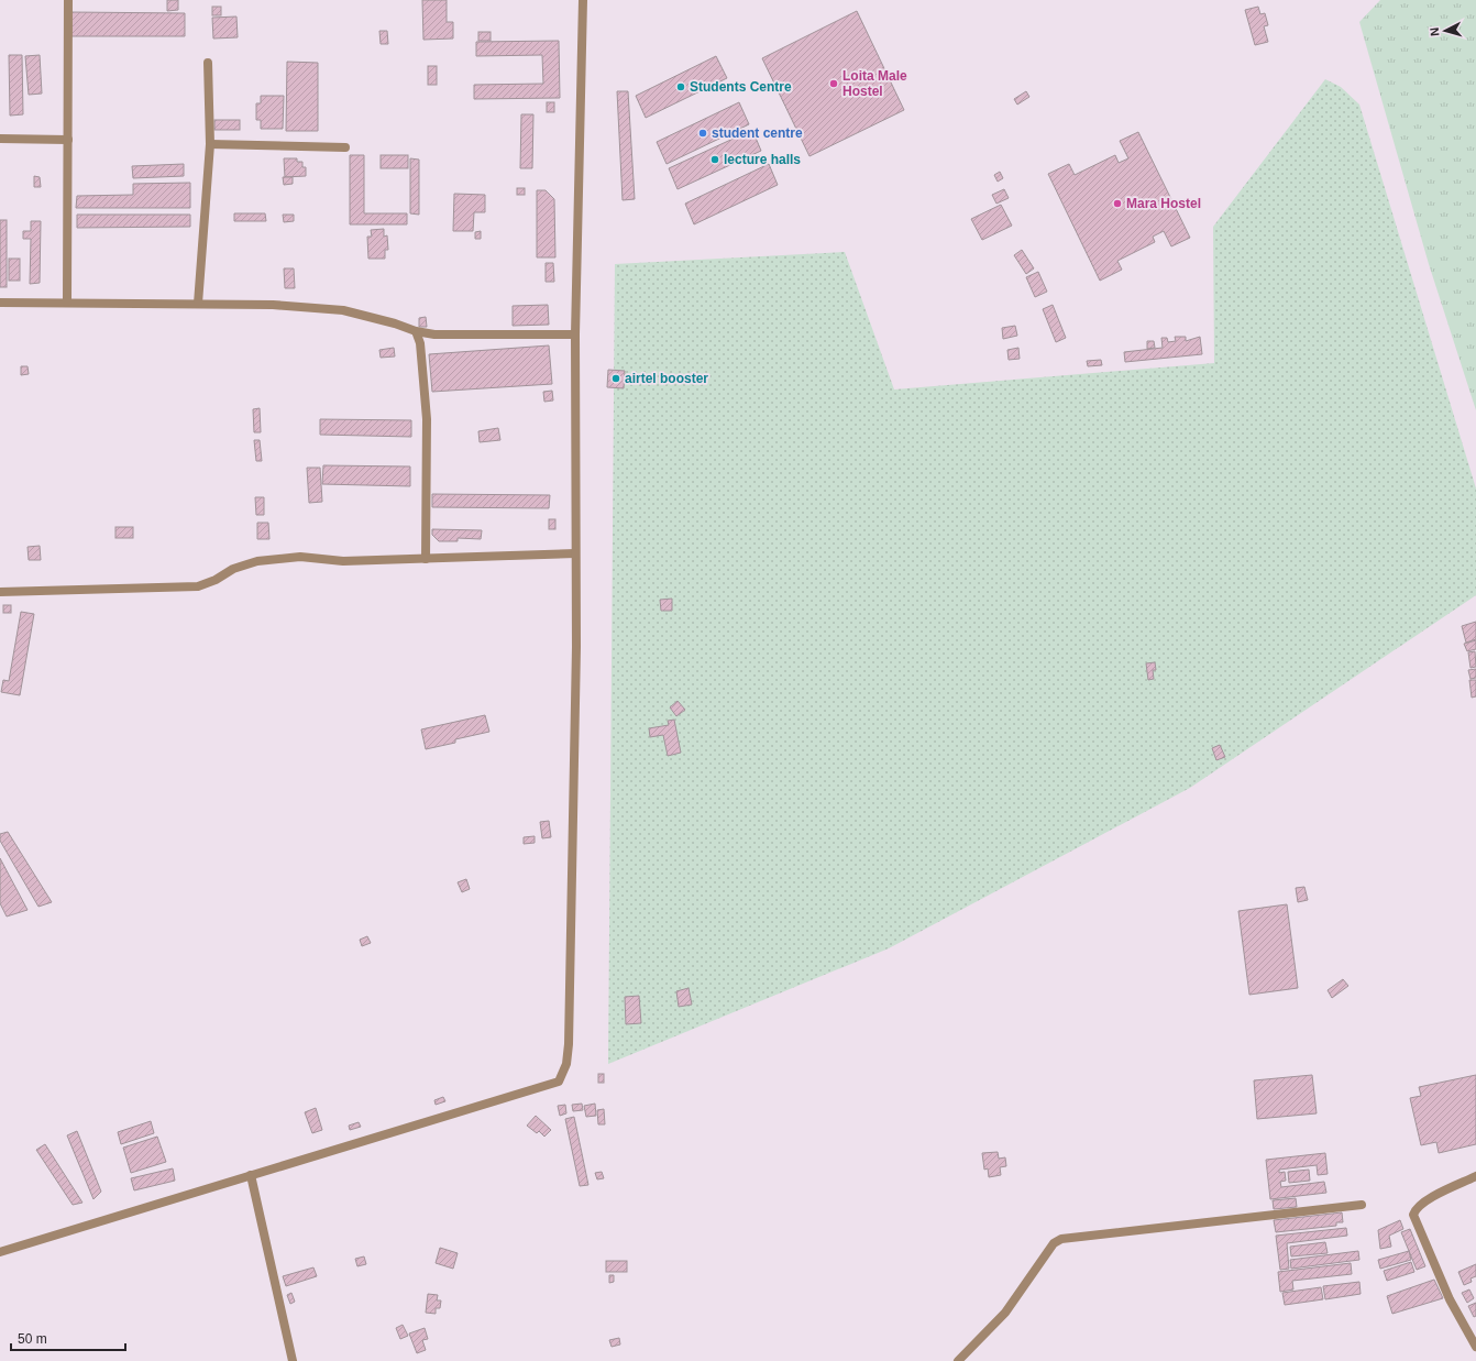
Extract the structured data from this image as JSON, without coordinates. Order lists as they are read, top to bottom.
{
  "places": [
    "Loita Male Hostel",
    "Students Centre",
    "student centre",
    "lecture halls",
    "Mara Hostel",
    "airtel booster"
  ],
  "scale_bar": "50 m",
  "north": "left"
}
